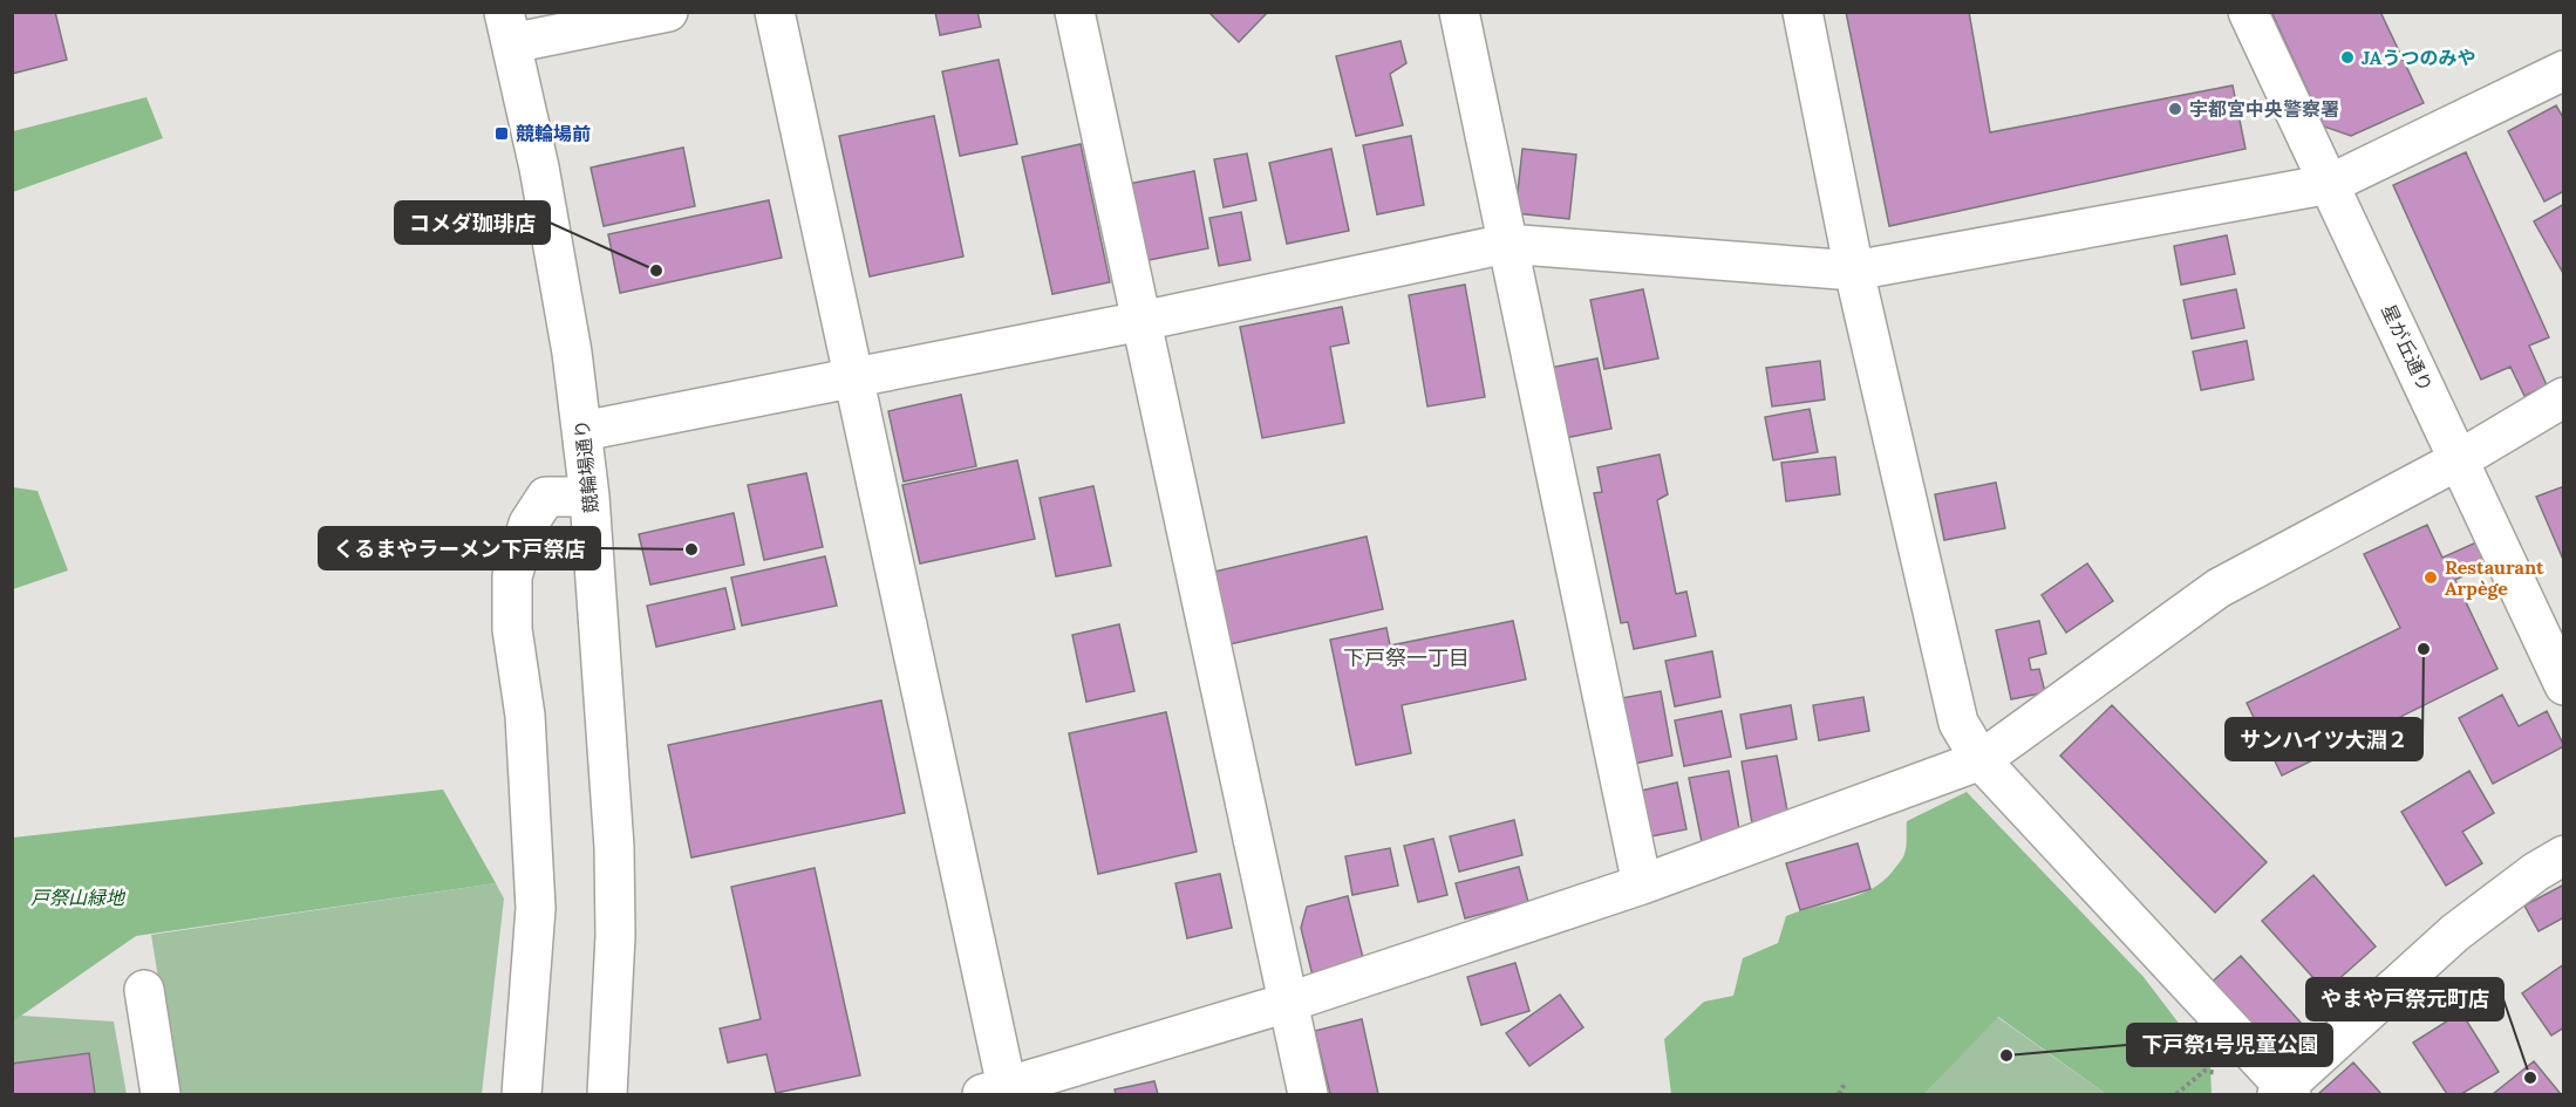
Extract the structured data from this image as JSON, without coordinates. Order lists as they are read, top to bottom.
{
  "streets": {
    "street": ["星が丘通り", "競輪場通り"]
  },
  "districts": ["下戸祭一丁目"],
  "parks": ["戸祭山緑地"],
  "places": {
    "other": [
      "JAうつのみや",
      "宇都宮中央警察署",
      "コメダ珈琲店",
      "くるまやラーメン下戸祭店",
      "Restaurant Arpège",
      "サンハイツ大淵２",
      "下戸祭1号児童公園",
      "やまや戸祭元町店"
    ],
    "transit": ["競輪場前"]
  }
}
